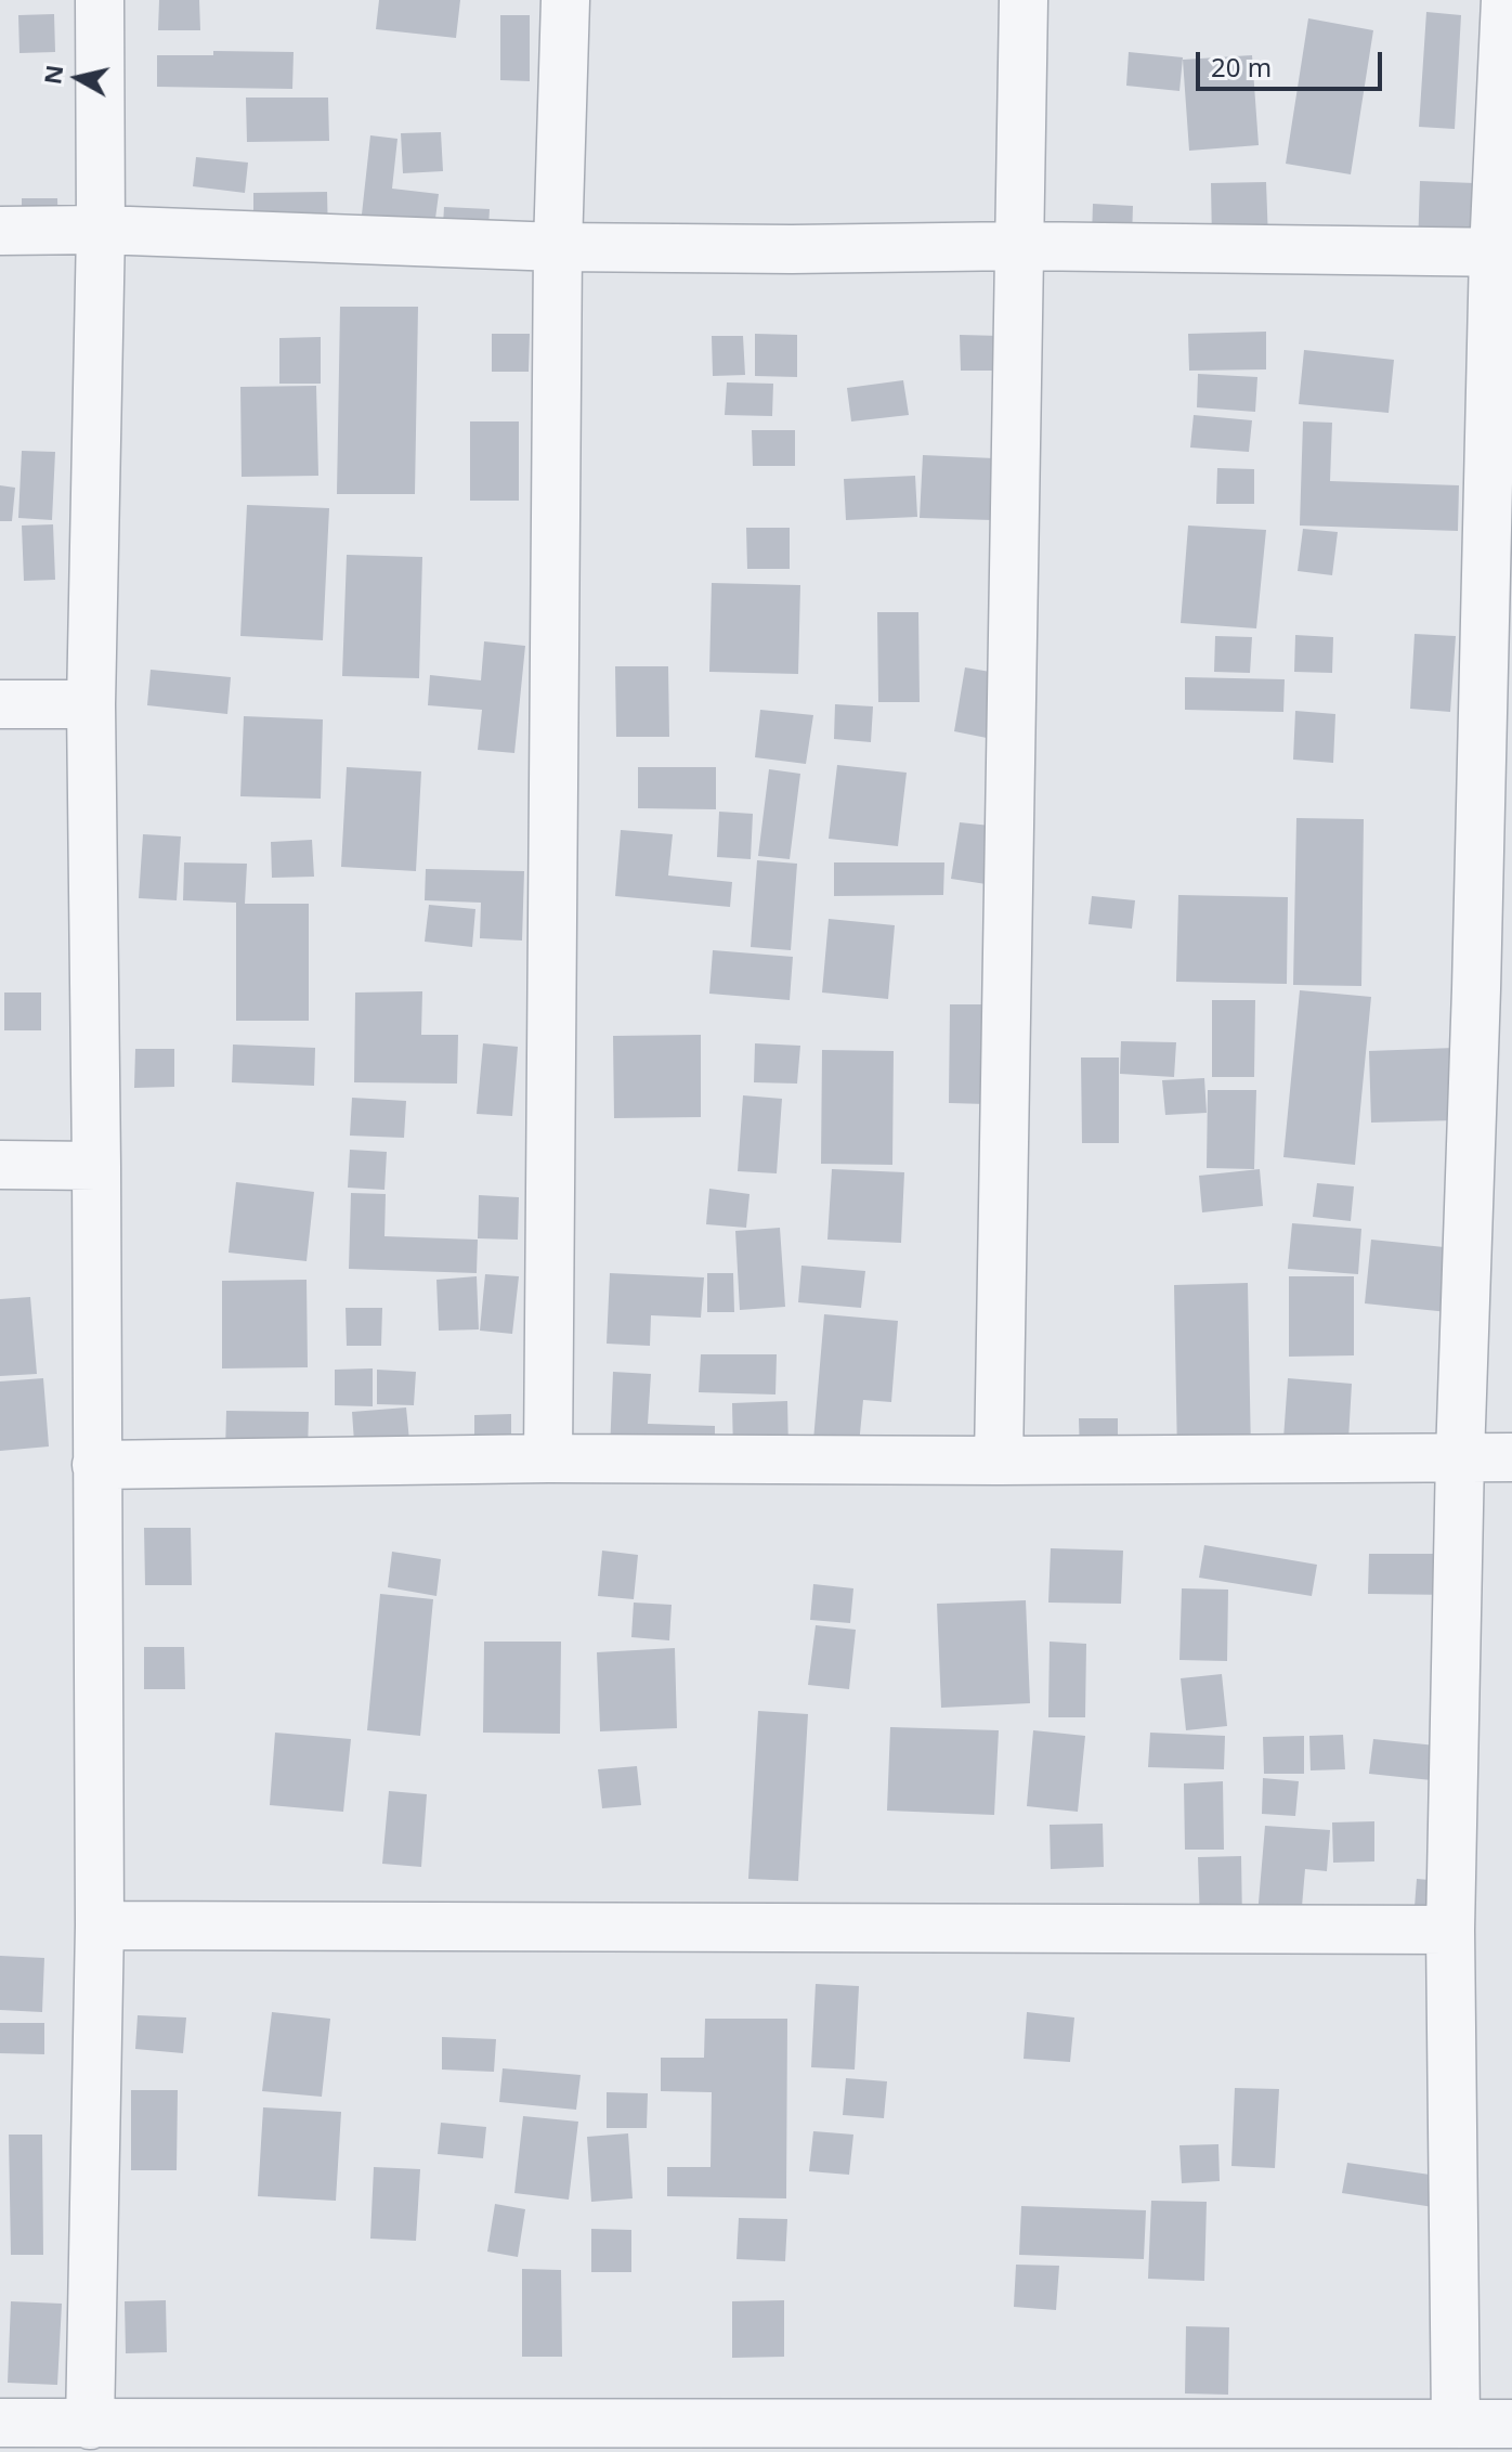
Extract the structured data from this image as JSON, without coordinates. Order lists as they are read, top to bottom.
{
  "scale_bar": "20 m",
  "north": "left"
}
